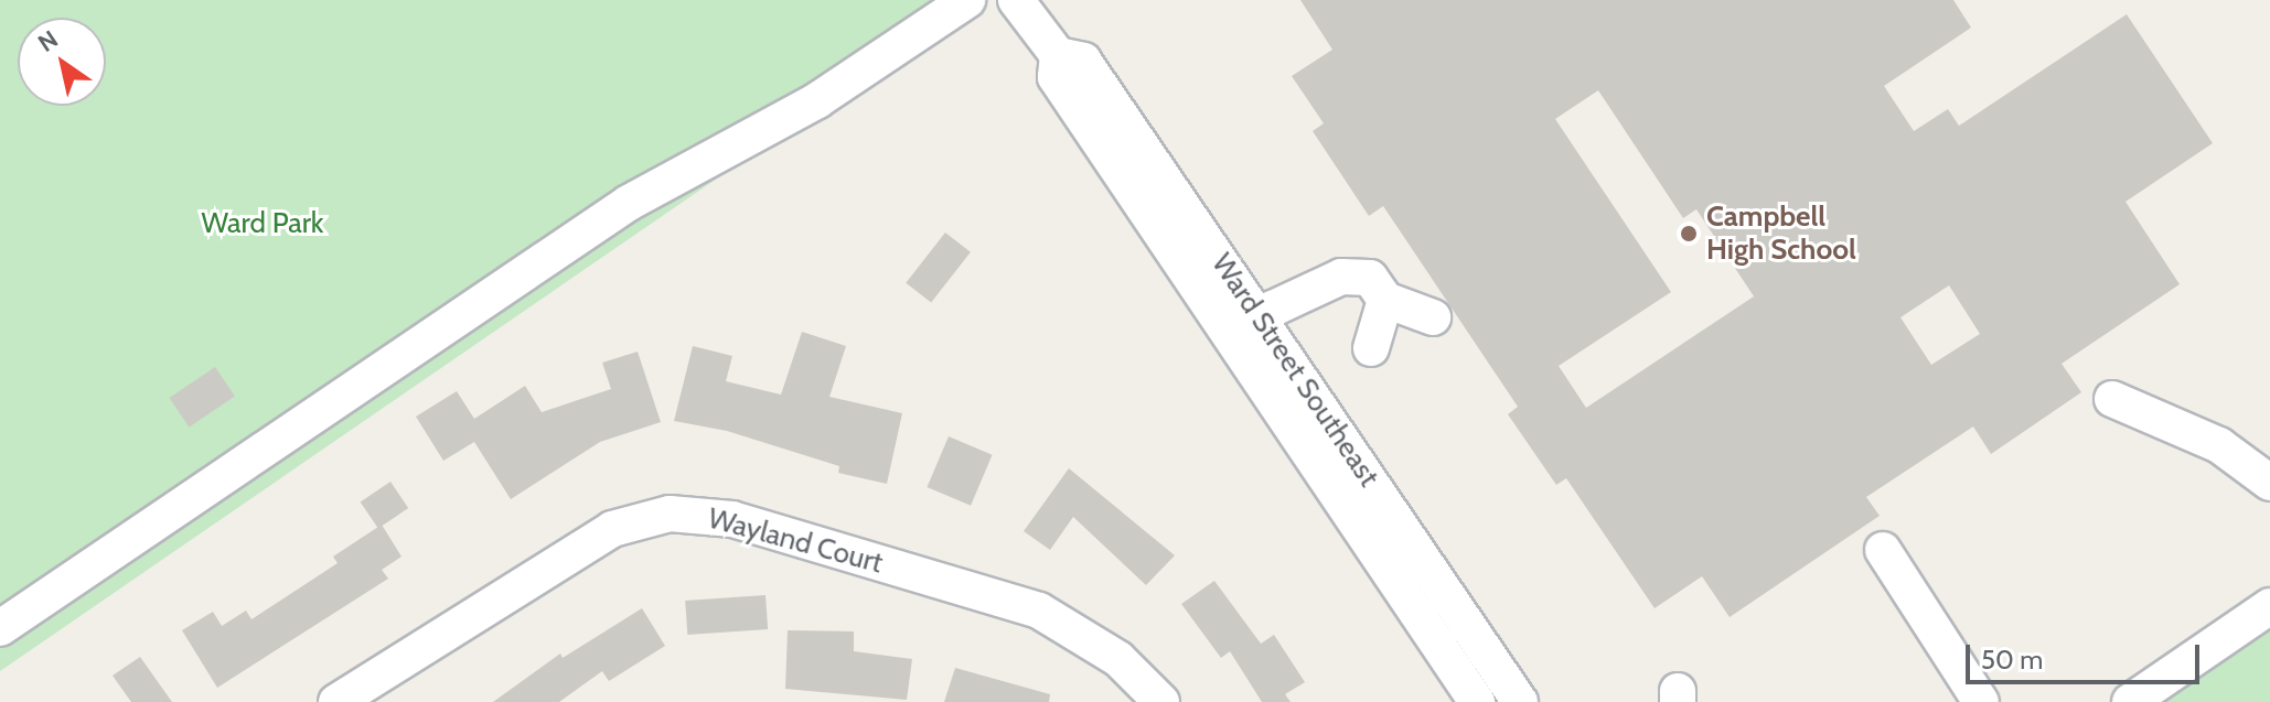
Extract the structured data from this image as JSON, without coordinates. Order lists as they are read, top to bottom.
{
  "streets": {
    "street": ["Ward Street Southeast", "Wayland Court"]
  },
  "parks": ["Ward Park"],
  "places": ["Campbell High School"],
  "scale_bar": "50 m",
  "north": "top left"
}
